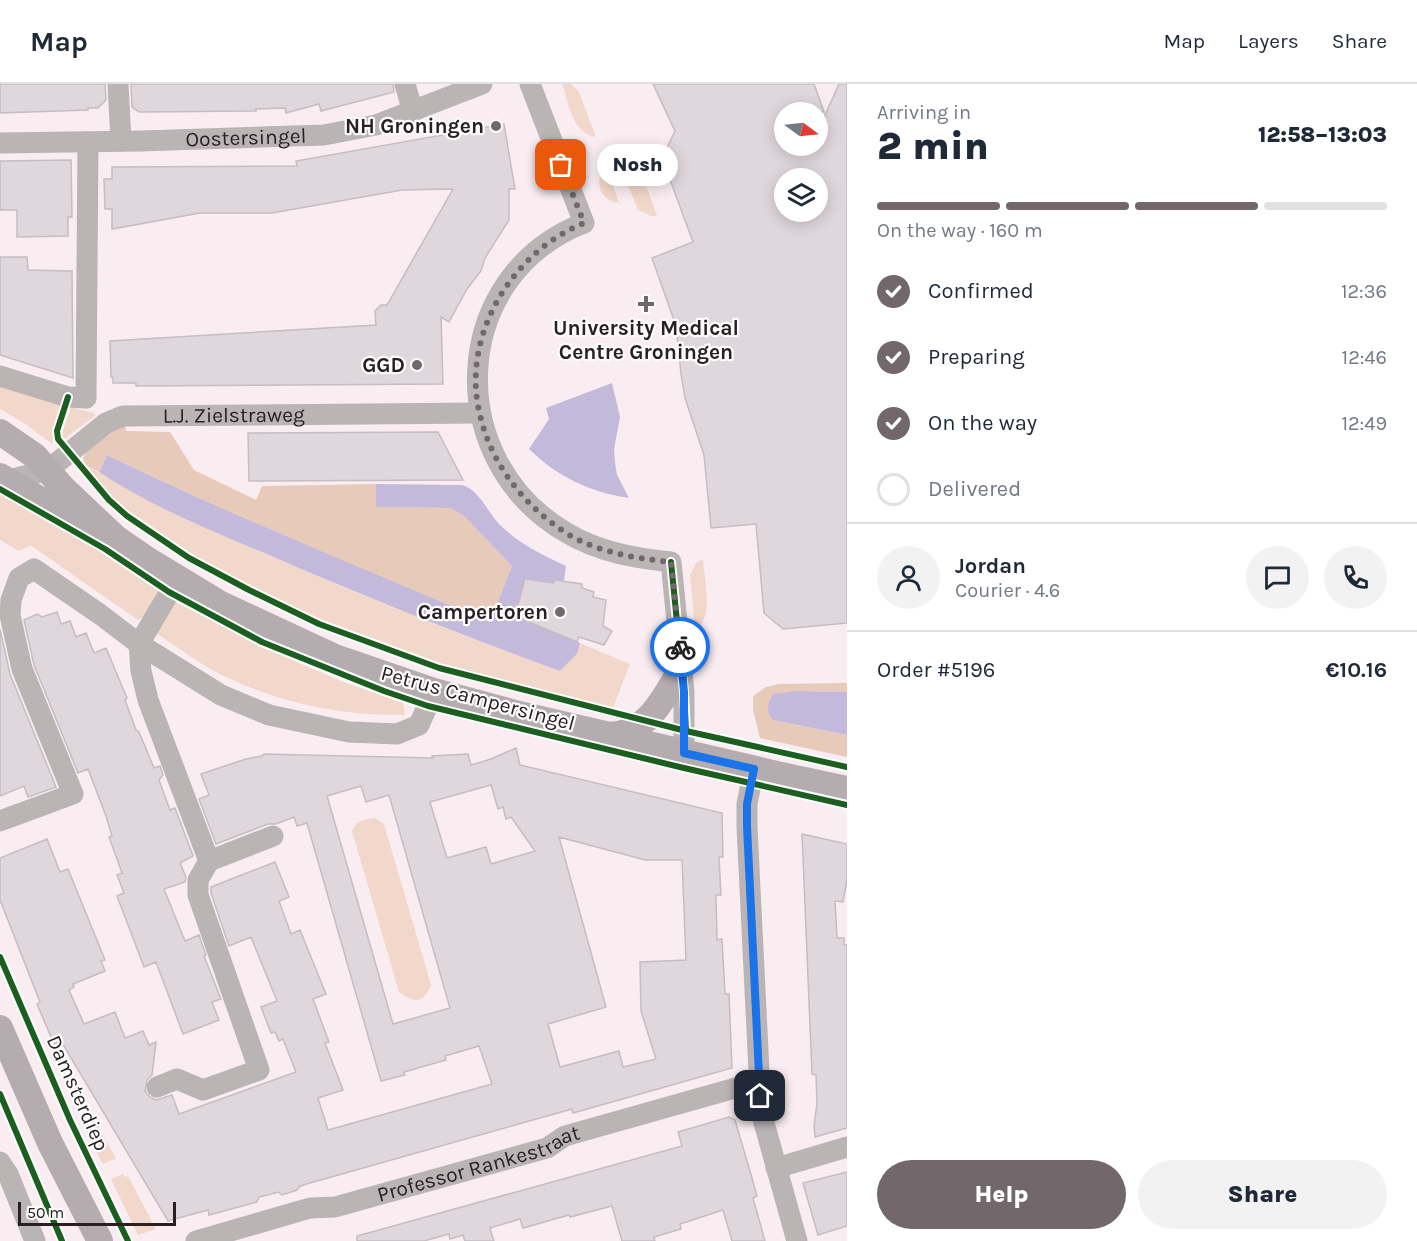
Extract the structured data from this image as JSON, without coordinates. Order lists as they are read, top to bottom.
{
  "streets": {
    "main road": ["Petrus Campersingel"],
    "street": ["Oostersingel", "L.J. Zielstraweg", "Professor Rankestraat"],
    "cycle path": ["Damsterdiep"]
  },
  "places": {
    "other": [
      "NH Groningen",
      "Nosh",
      "GGD",
      "Campertoren"
    ],
    "health": ["University Medical Centre Groningen"]
  },
  "scale_bar": "50 m",
  "north": "right",
  "page": {
    "header": "Map",
    "nav": ["Map", "Layers", "Share"],
    "heading": ["2 min", "Arriving in", "12:58–13:03"],
    "panel": [
      "Jordan",
      "Courier · 4.6",
      "Order #5196",
      "€10.16"
    ],
    "bubble": "Nosh",
    "bar": "On the way · 160 m",
    "list": [
      ["Confirmed", "12:36"],
      ["Preparing", "12:46"],
      ["On the way", "12:49"],
      "Delivered"
    ],
    "buttons": ["Help", "Share"],
    "scale": "50 m"
  }
}
